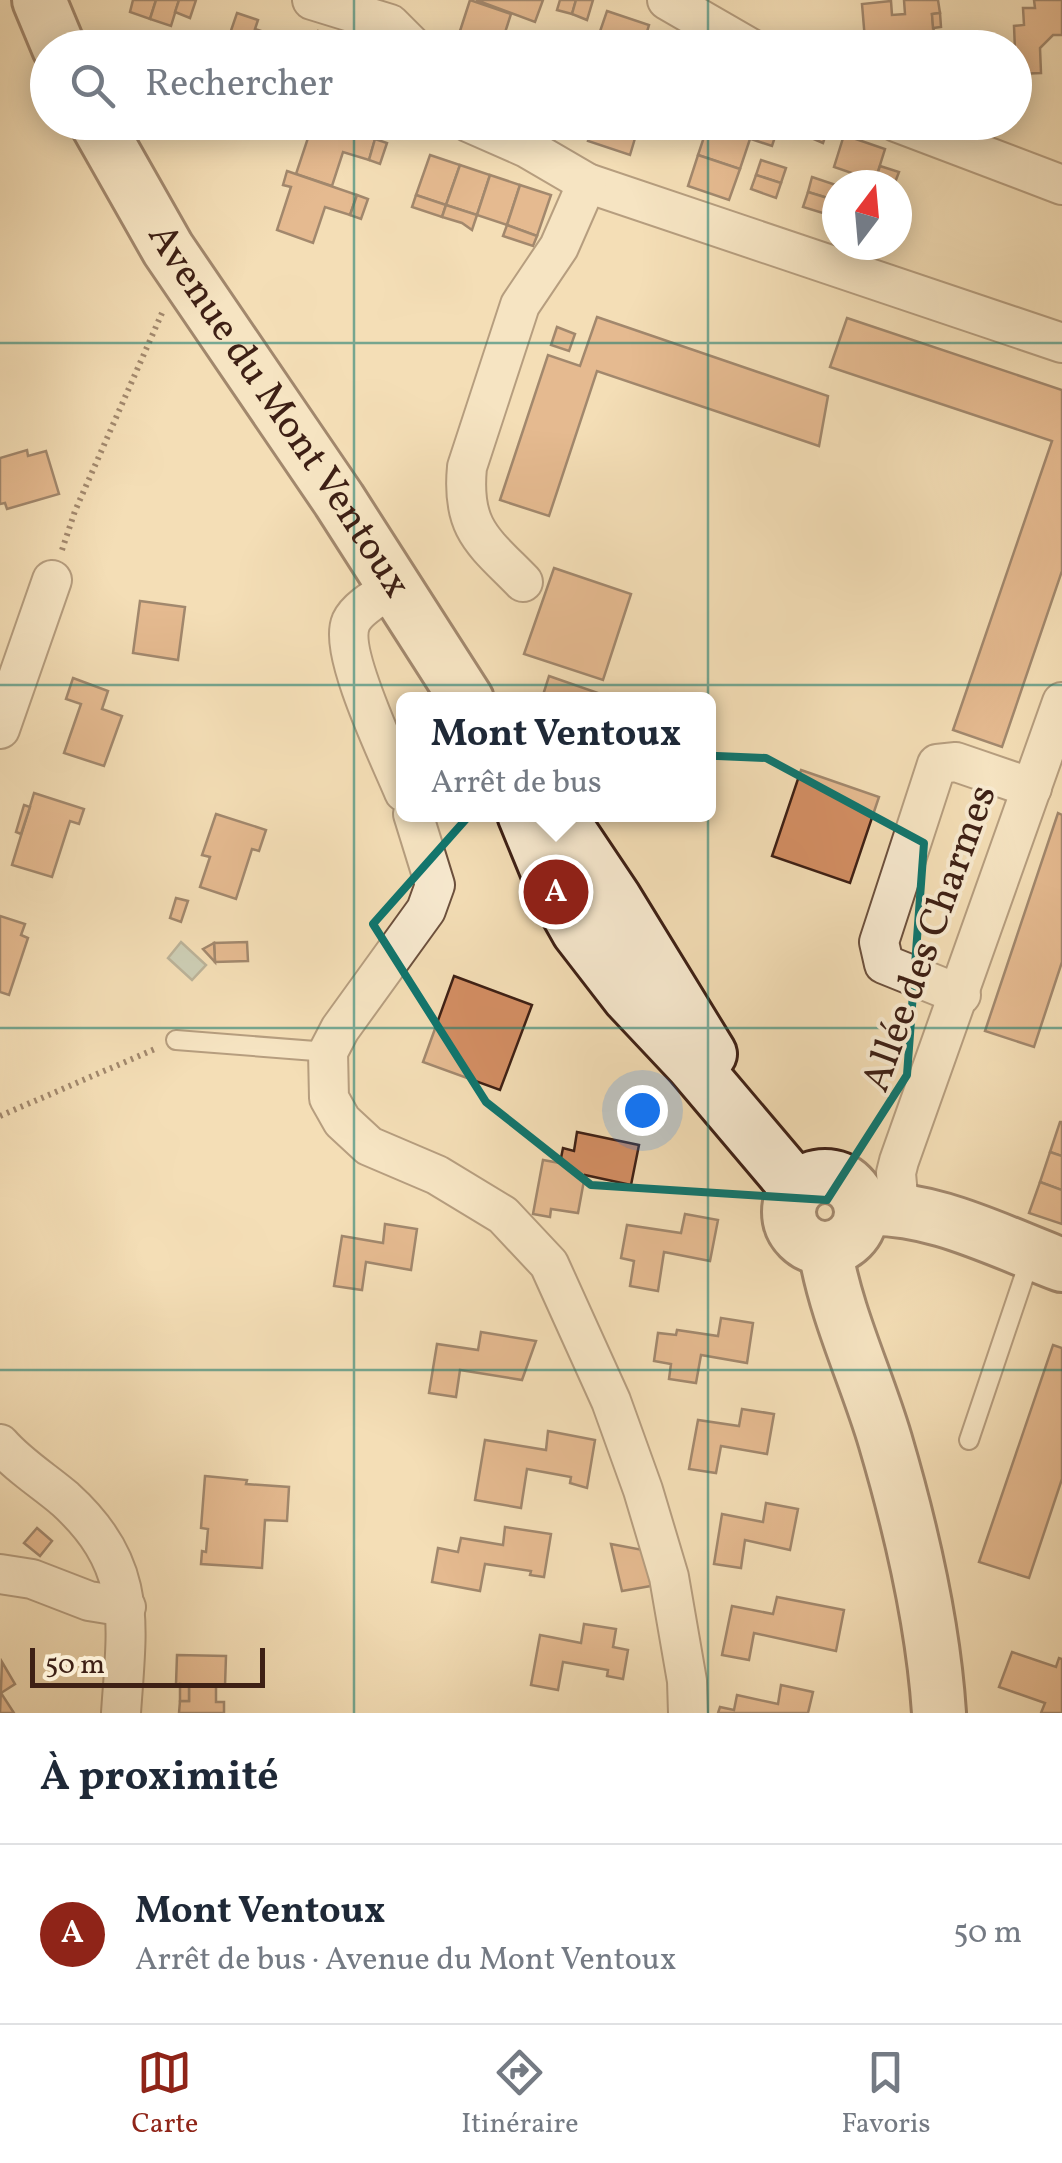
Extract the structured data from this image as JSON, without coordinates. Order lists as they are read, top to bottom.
{
  "streets": {
    "street": ["Avenue du Mont Ventoux", "Allée des Charmes"]
  },
  "scale_bar": "50 m",
  "north": "top",
  "page": {
    "search": "Rechercher",
    "popup": ["Mont Ventoux", "Arrêt de bus"],
    "pins": "A",
    "scale": "50 m",
    "heading": "À proximité",
    "list": [
      {
        "mark": "A",
        "name": "Mont Ventoux",
        "note": "Arrêt de bus · Avenue du Mont Ventoux",
        "value": "50 m"
      }
    ],
    "nav": ["Carte", "Itinéraire", "Favoris"]
  }
}
